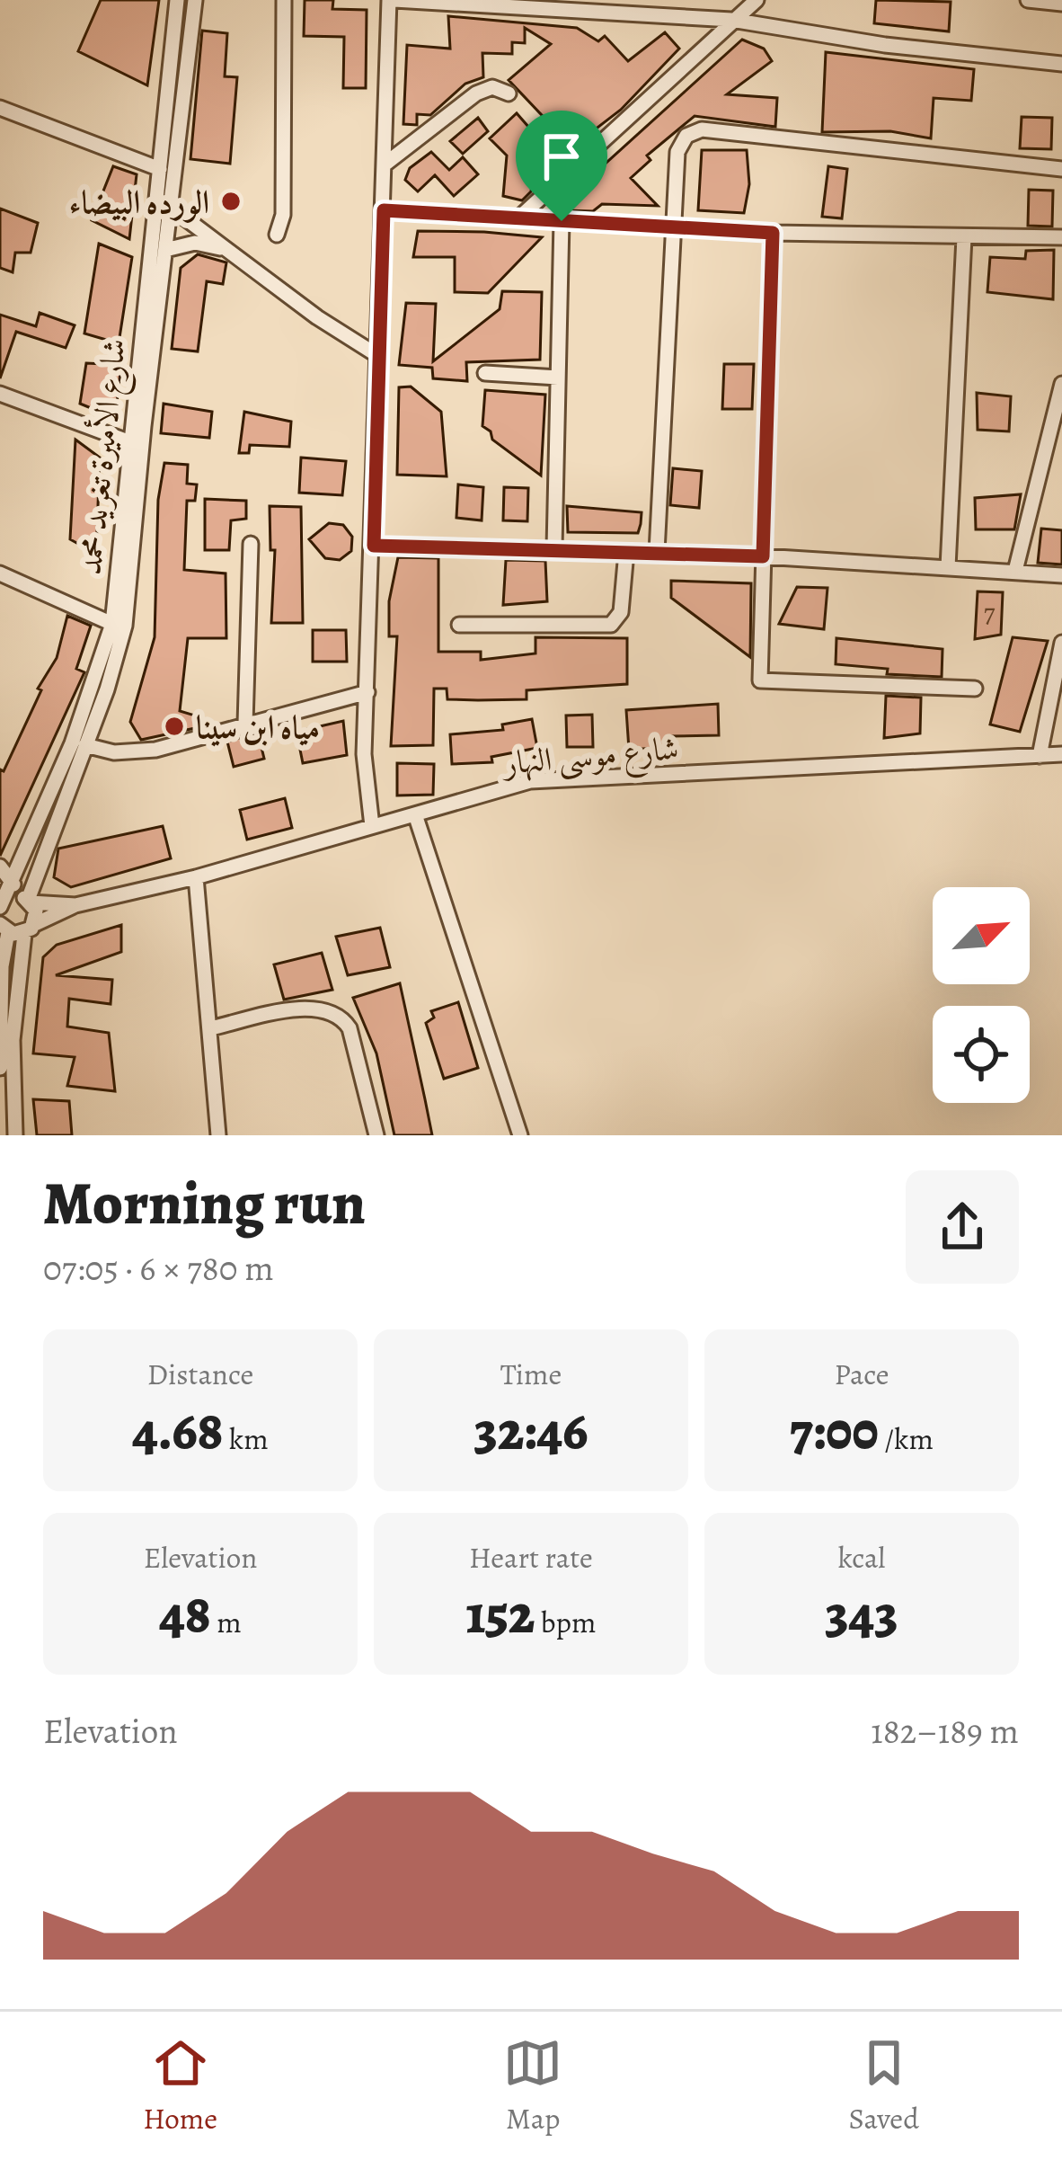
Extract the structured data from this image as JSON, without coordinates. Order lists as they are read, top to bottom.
{
  "streets": {
    "street": ["شارع الأميرة تغريد محمد", "شارع موسى النهار"]
  },
  "crossings": [
    ["شارع الأميرة تغريد محمد", "شارع موسى النهار"]
  ],
  "places": ["الورده البيضاء", "مياه ابن سينا"],
  "house_numbers": ["7"],
  "north": "top right",
  "page": {
    "heading": ["Morning run", "07:05 · 6 × 780 m"],
    "stats": [
      ["Distance", "4.68 km"],
      ["Time", "32:46"],
      ["Pace", "7:00 /km"],
      ["Elevation", "48 m"],
      ["Heart rate", "152 bpm"],
      ["kcal", "343"]
    ],
    "chart": ["Elevation", "182–189 m"],
    "tabs": ["Home", "Map", "Saved"]
  }
}
